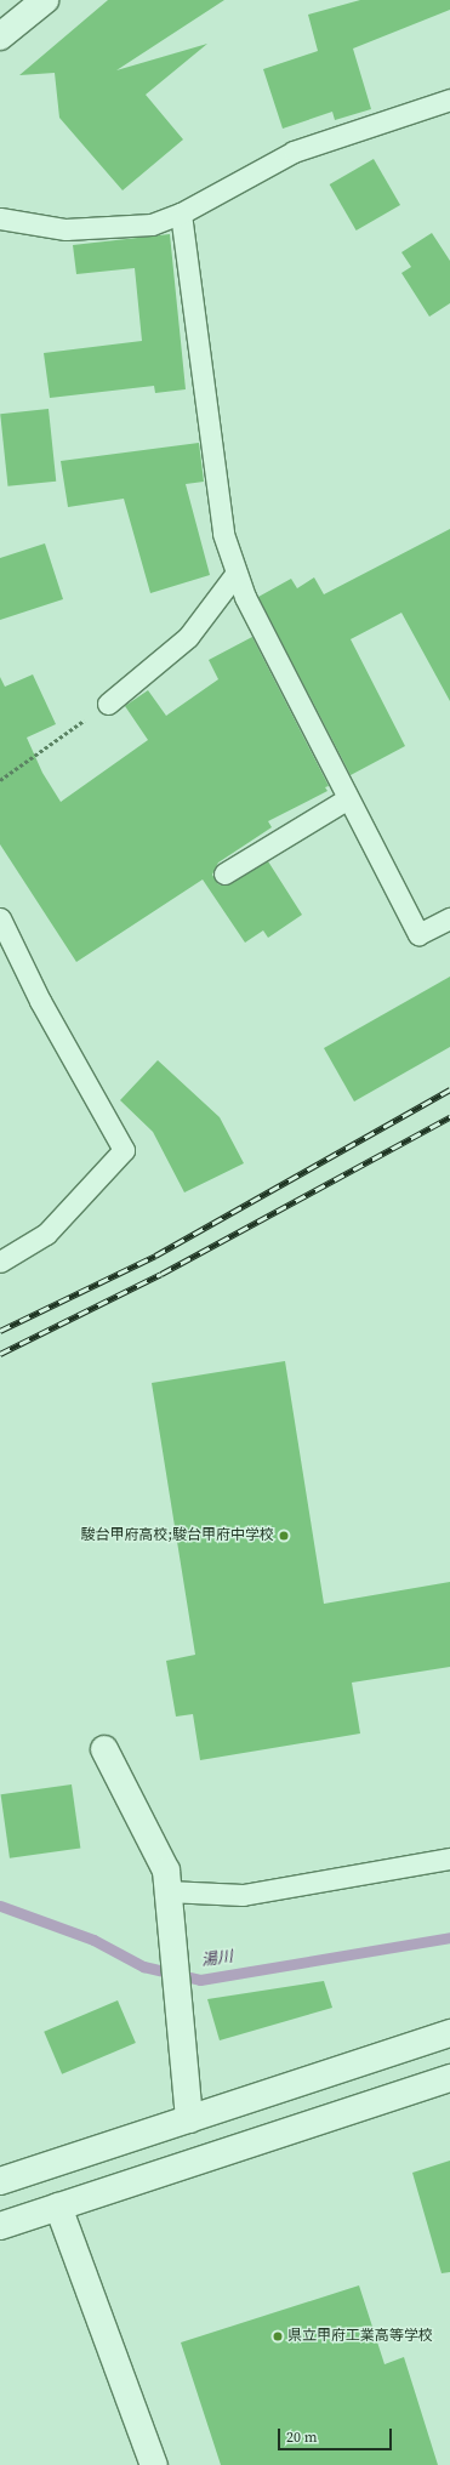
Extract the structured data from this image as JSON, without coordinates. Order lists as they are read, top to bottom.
{
  "water": ["湯川"],
  "places": ["駿台甲府高校;駿台甲府中学校", "県立甲府工業高等学校"],
  "scale_bar": "20 m"
}
